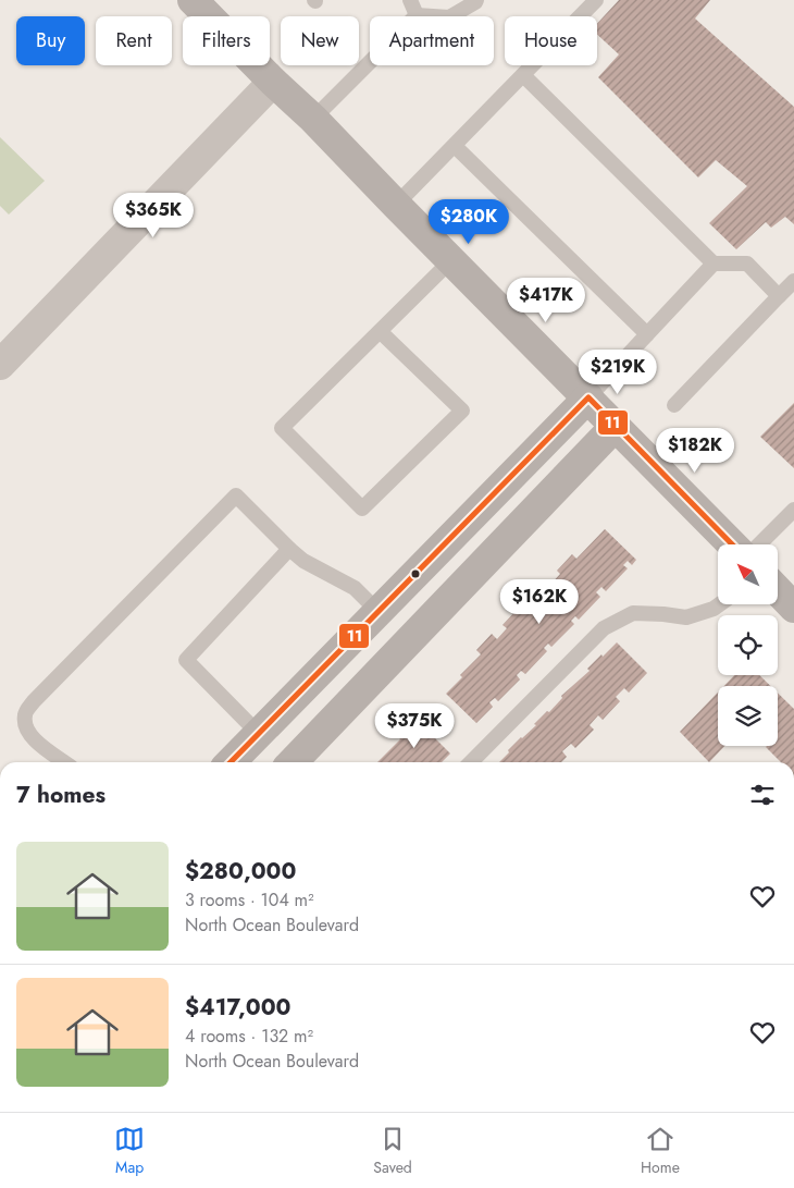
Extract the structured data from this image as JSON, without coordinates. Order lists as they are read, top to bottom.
{
  "lines": ["transit line 11"],
  "north": "top left",
  "page": {
    "chip": [
      "Buy",
      "Rent",
      "Filters",
      "New",
      "Apartment",
      "House"
    ],
    "price": [
      "$365K",
      "$280K",
      "$417K",
      "$219K",
      "$182K",
      "$162K",
      "$375K"
    ],
    "heading": "7 homes",
    "list": [
      {
        "name": "$280,000",
        "note": "3 rooms · 104 m² · North Ocean Boulevard"
      },
      {
        "name": "$417,000",
        "note": "4 rooms · 132 m² · North Ocean Boulevard"
      }
    ],
    "tabs": ["Map", "Saved", "Home"]
  }
}
